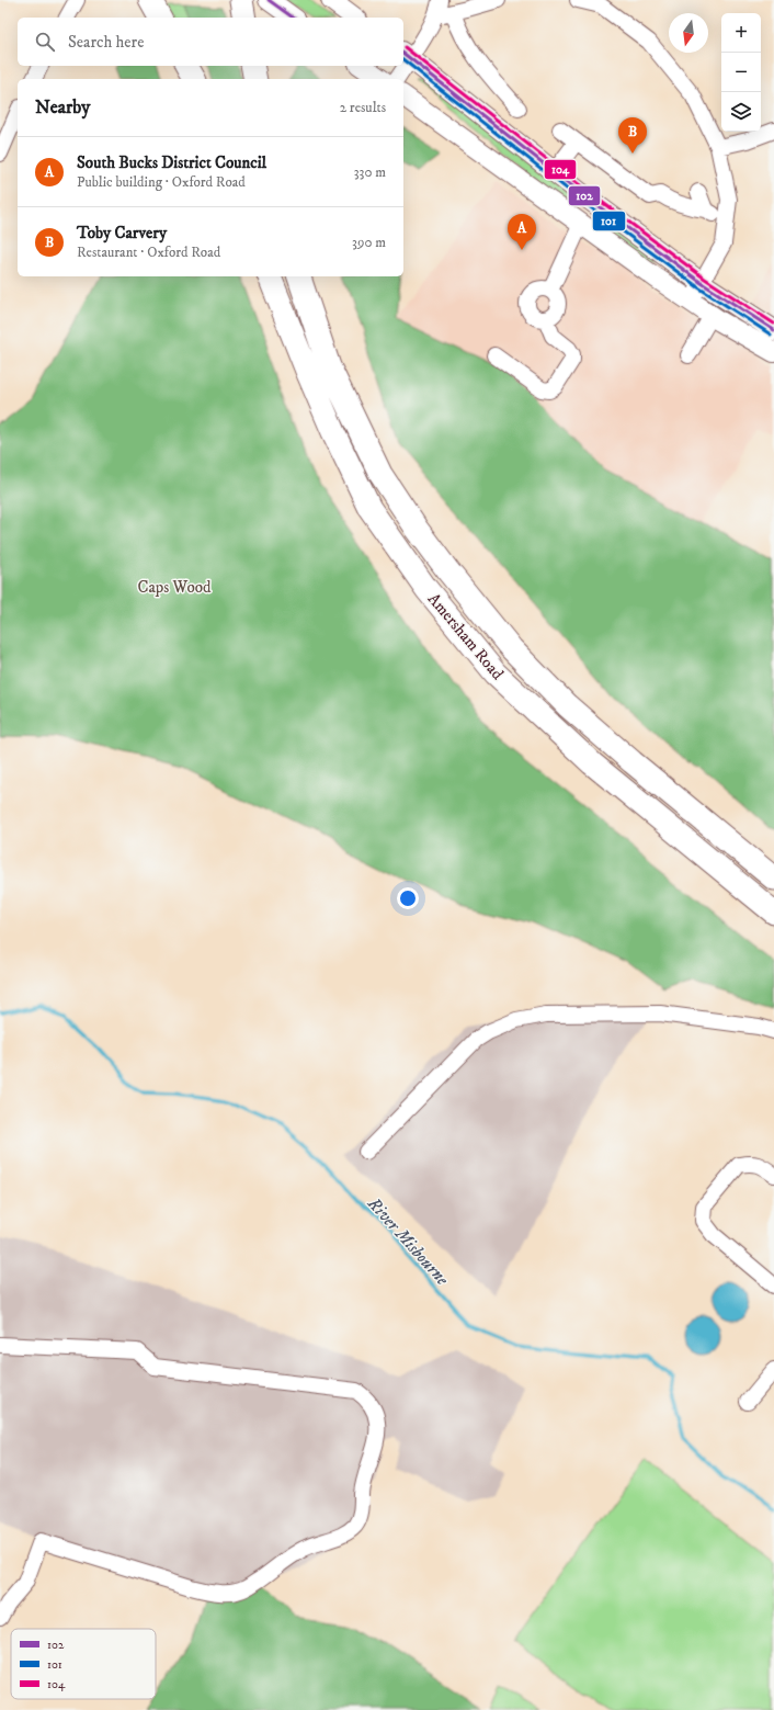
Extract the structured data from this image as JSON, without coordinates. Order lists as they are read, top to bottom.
{
  "streets": {
    "highway": ["Amersham Road"]
  },
  "water": ["River Misbourne"],
  "parks": ["Caps Wood"],
  "lines": ["transit line 102", "transit line 104", "transit line 101"],
  "legend": ["102", "101", "104"],
  "north": "bottom",
  "page": {
    "map_buttons": ["+", "−"],
    "search": "Search here",
    "heading": ["Nearby", "2 results"],
    "pins": ["B", "A"],
    "list": [
      {
        "mark": "A",
        "name": "South Bucks District Council",
        "note": "Public building · Oxford Road",
        "value": "330 m"
      },
      {
        "mark": "B",
        "name": "Toby Carvery",
        "note": "Restaurant · Oxford Road",
        "value": "390 m"
      }
    ]
  }
}
